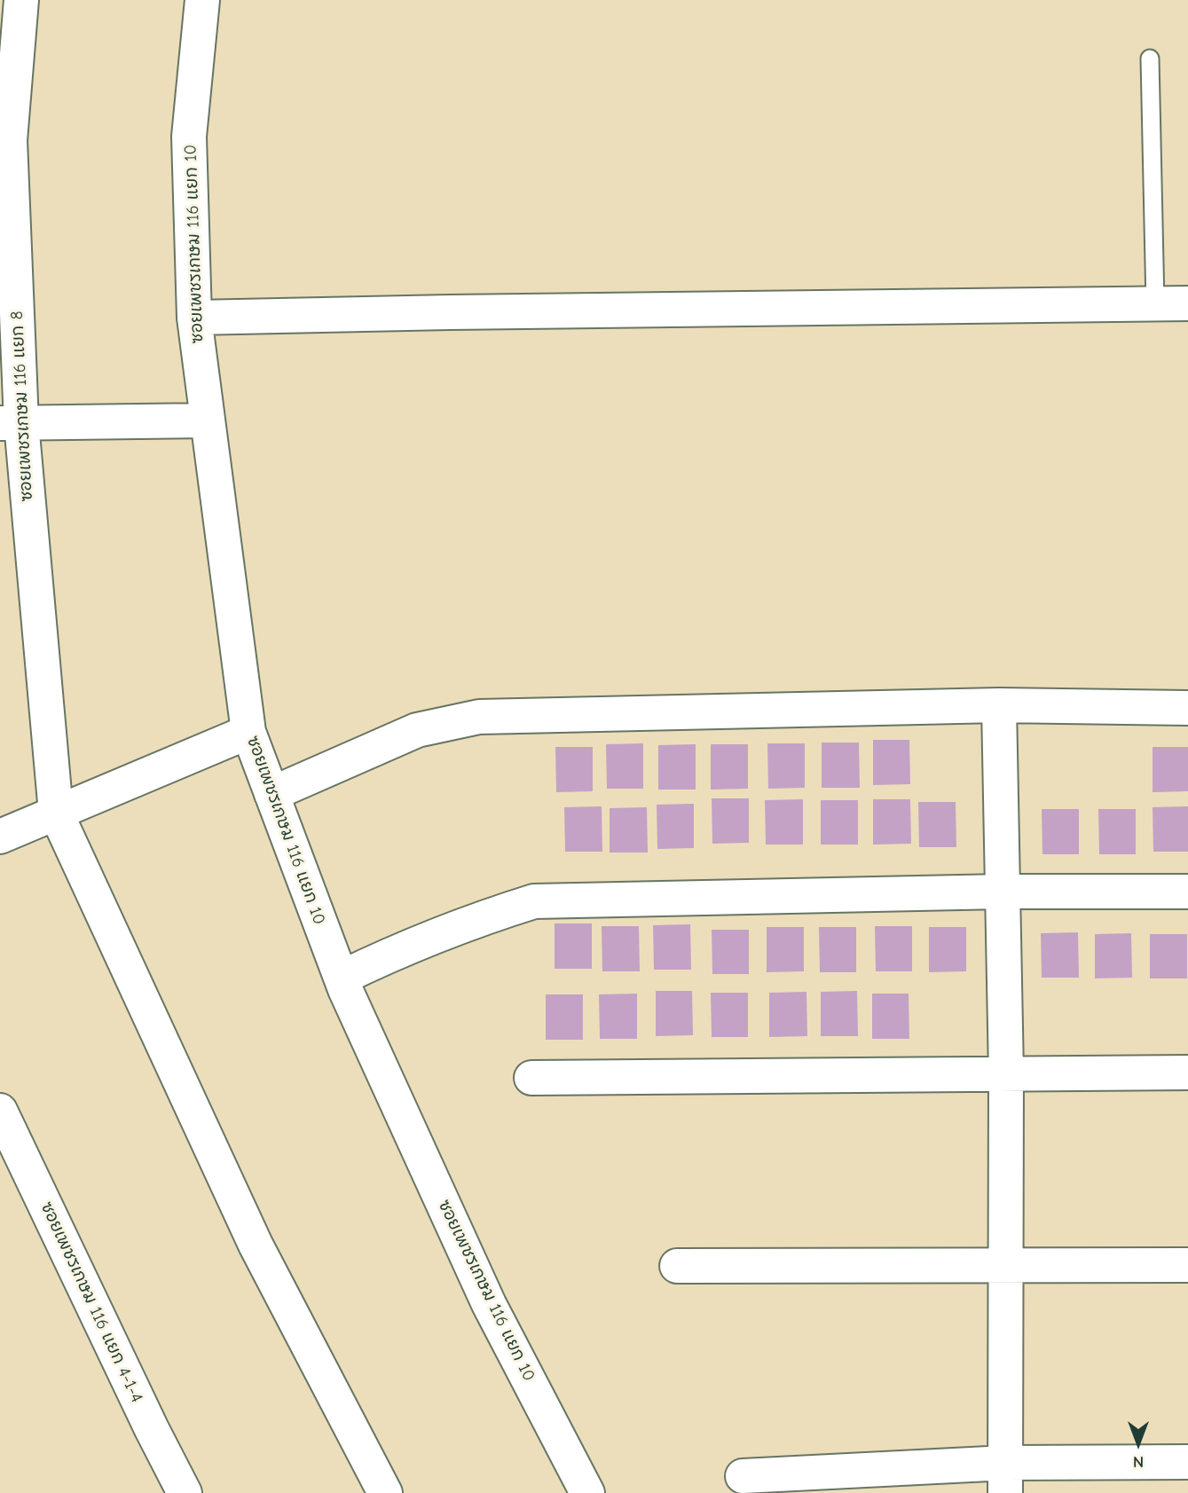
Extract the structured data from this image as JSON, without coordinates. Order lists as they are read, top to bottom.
{
  "streets": {
    "street": ["ซอยเพชรเกษม 116 แยก 10", "ซอยเพชรเกษม 116 แยก 8", "ซอยเพชรเกษม 116 แยก 4-1-4"]
  },
  "north": "bottom"
}
